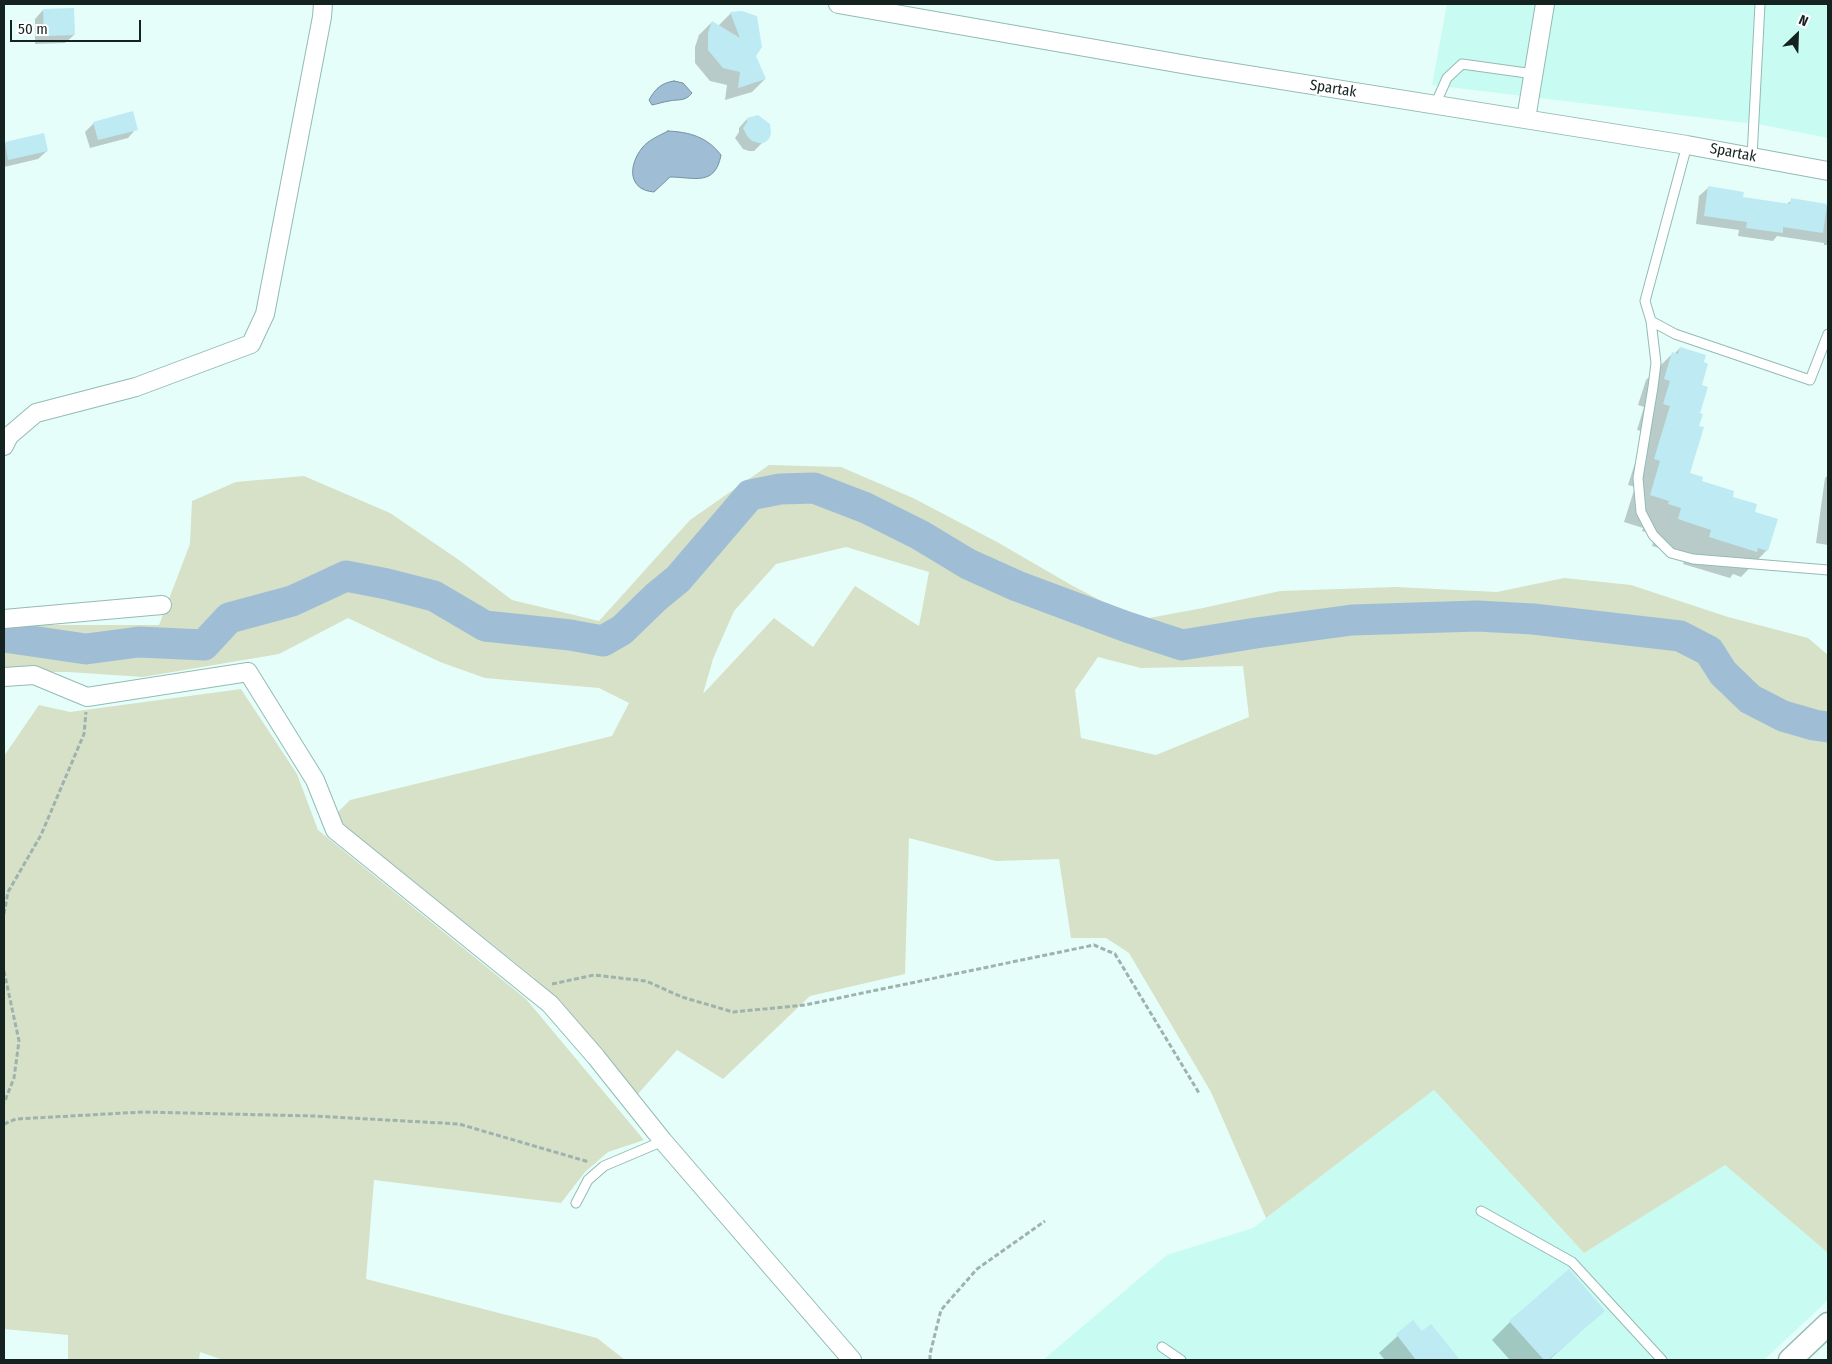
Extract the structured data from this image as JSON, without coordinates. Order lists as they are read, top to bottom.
{
  "streets": {
    "street": ["Spartak"]
  },
  "scale_bar": "50 m",
  "north": "top right"
}
